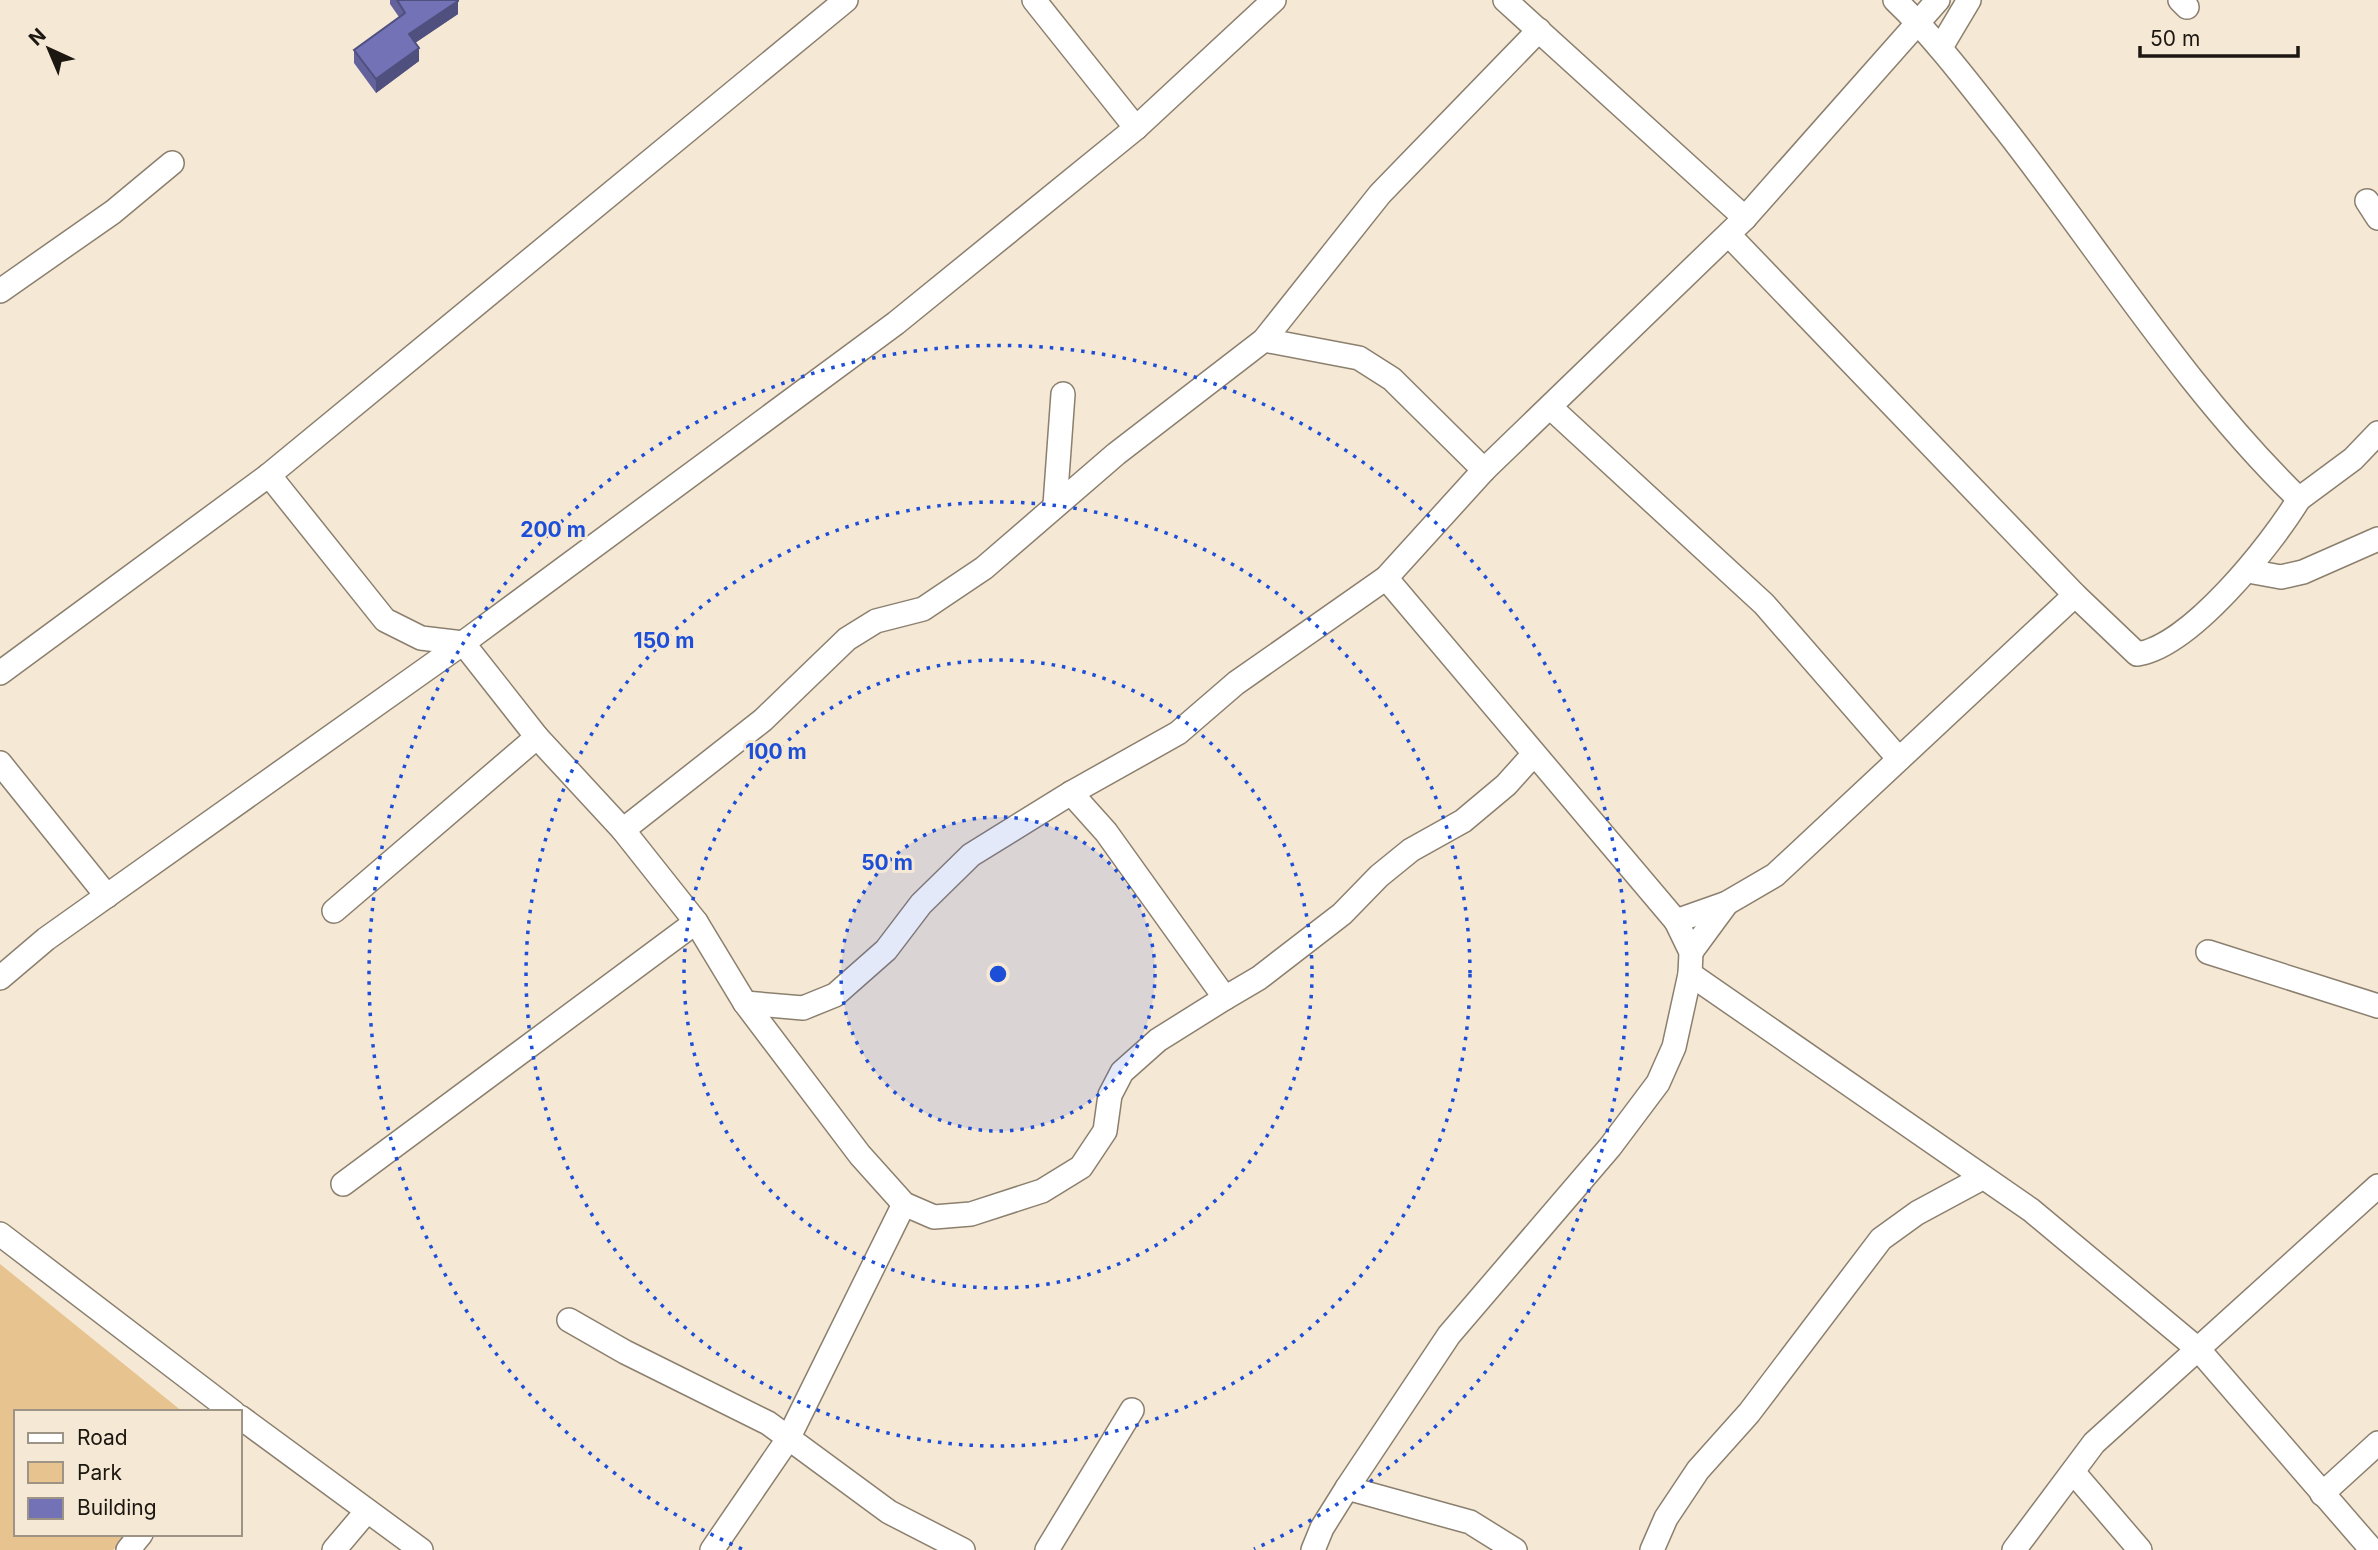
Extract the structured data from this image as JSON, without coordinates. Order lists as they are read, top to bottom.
{
  "legend": ["Road", "Park", "Building"],
  "scale_bar": "50 m",
  "north": "top left",
  "rings": [
    "200 m",
    "150 m",
    "100 m",
    "50 m"
  ]
}
